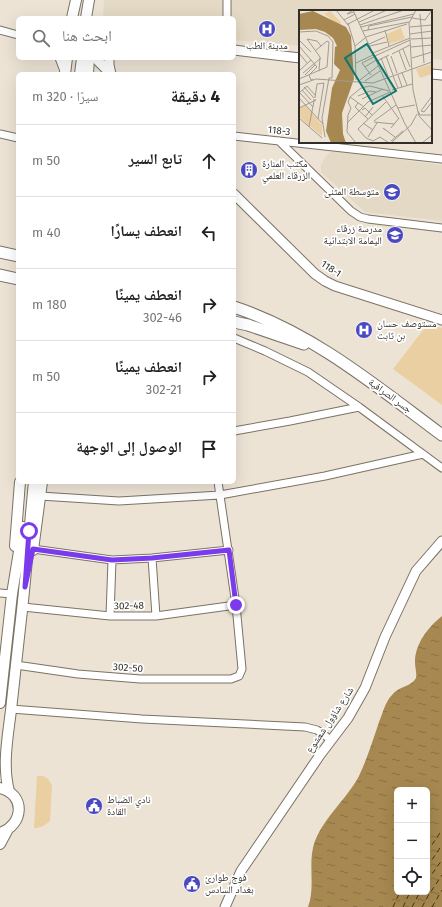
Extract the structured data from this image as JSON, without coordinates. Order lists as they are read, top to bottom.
{
  "streets": {
    "main road": ["جسر الصرافية"],
    "street": [
      "118-3",
      "118-1",
      "302-48",
      "302-50",
      "شارع شاؤول شعشوع"
    ]
  },
  "crossings": [
    ["302-48", "302-50"]
  ],
  "places": {
    "hospital": ["مدينة الطب", "مستوصف حسان بن ثابت"],
    "building": ["مكتب المنارة الزرقاء العلمي"],
    "school or university": ["متوسطة المثنى", "مدرسة زرقاء اليمامة الابتدائية"],
    "public building": ["نادي الضباط القادة", "فوج طوارئ بغداد السادس"]
  },
  "page": {
    "search": "ابحث هنا",
    "heading": ["4 دقيقة", "سيرًا · 320 m"],
    "list": [
      ["تابع السير", "50 m"],
      ["انعطف يسارًا", "40 m"],
      ["انعطف يمينًا", "302-46", "180 m"],
      ["انعطف يمينًا", "302-21", "50 m"],
      "الوصول إلى الوجهة"
    ],
    "map_buttons": ["+", "−"]
  }
}
